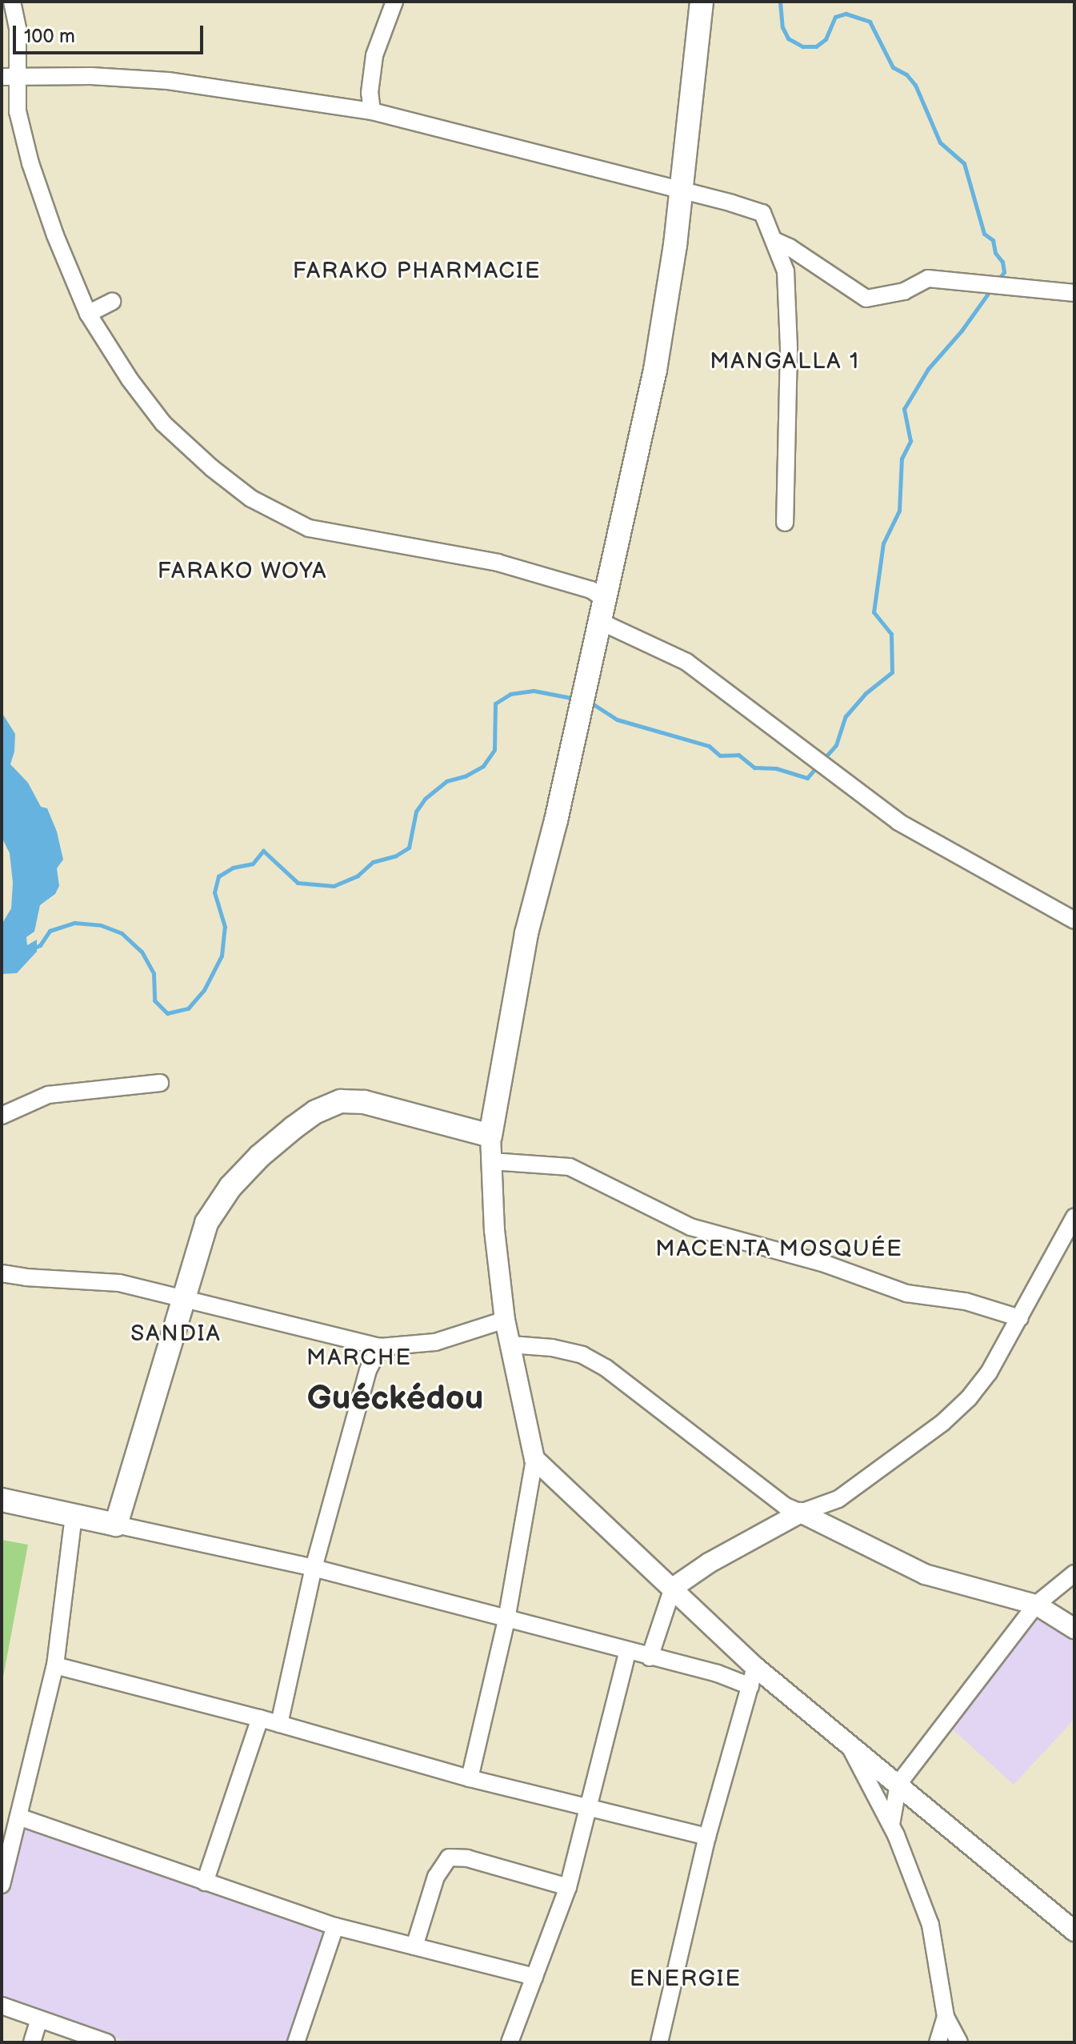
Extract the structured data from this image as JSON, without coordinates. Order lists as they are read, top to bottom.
{
  "districts": [
    "FARAKO PHARMACIE",
    "MANGALLA 1",
    "FARAKO WOYA",
    "MACENTA MOSQUÉE",
    "SANDIA",
    "MARCHE",
    "Guéckédou",
    "ENERGIE"
  ],
  "scale_bar": "100 m"
}
